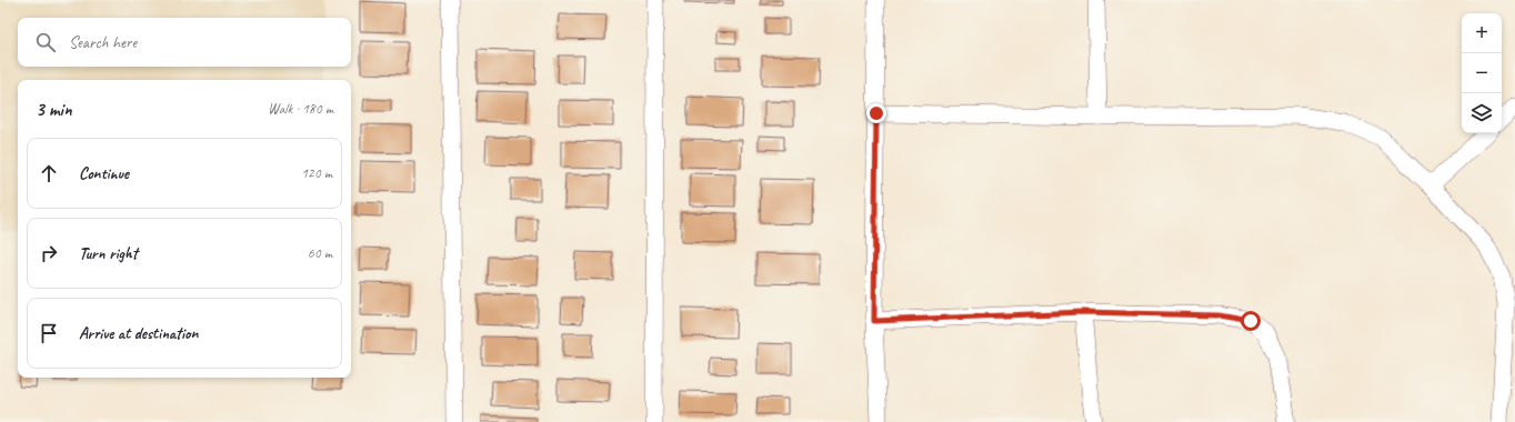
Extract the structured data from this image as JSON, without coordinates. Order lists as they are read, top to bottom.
{
  "page": {
    "map_buttons": ["+", "−"],
    "search": "Search here",
    "heading": ["3 min", "Walk · 180 m"],
    "list": [
      ["Continue", "120 m"],
      ["Turn right", "60 m"],
      "Arrive at destination"
    ]
  }
}
